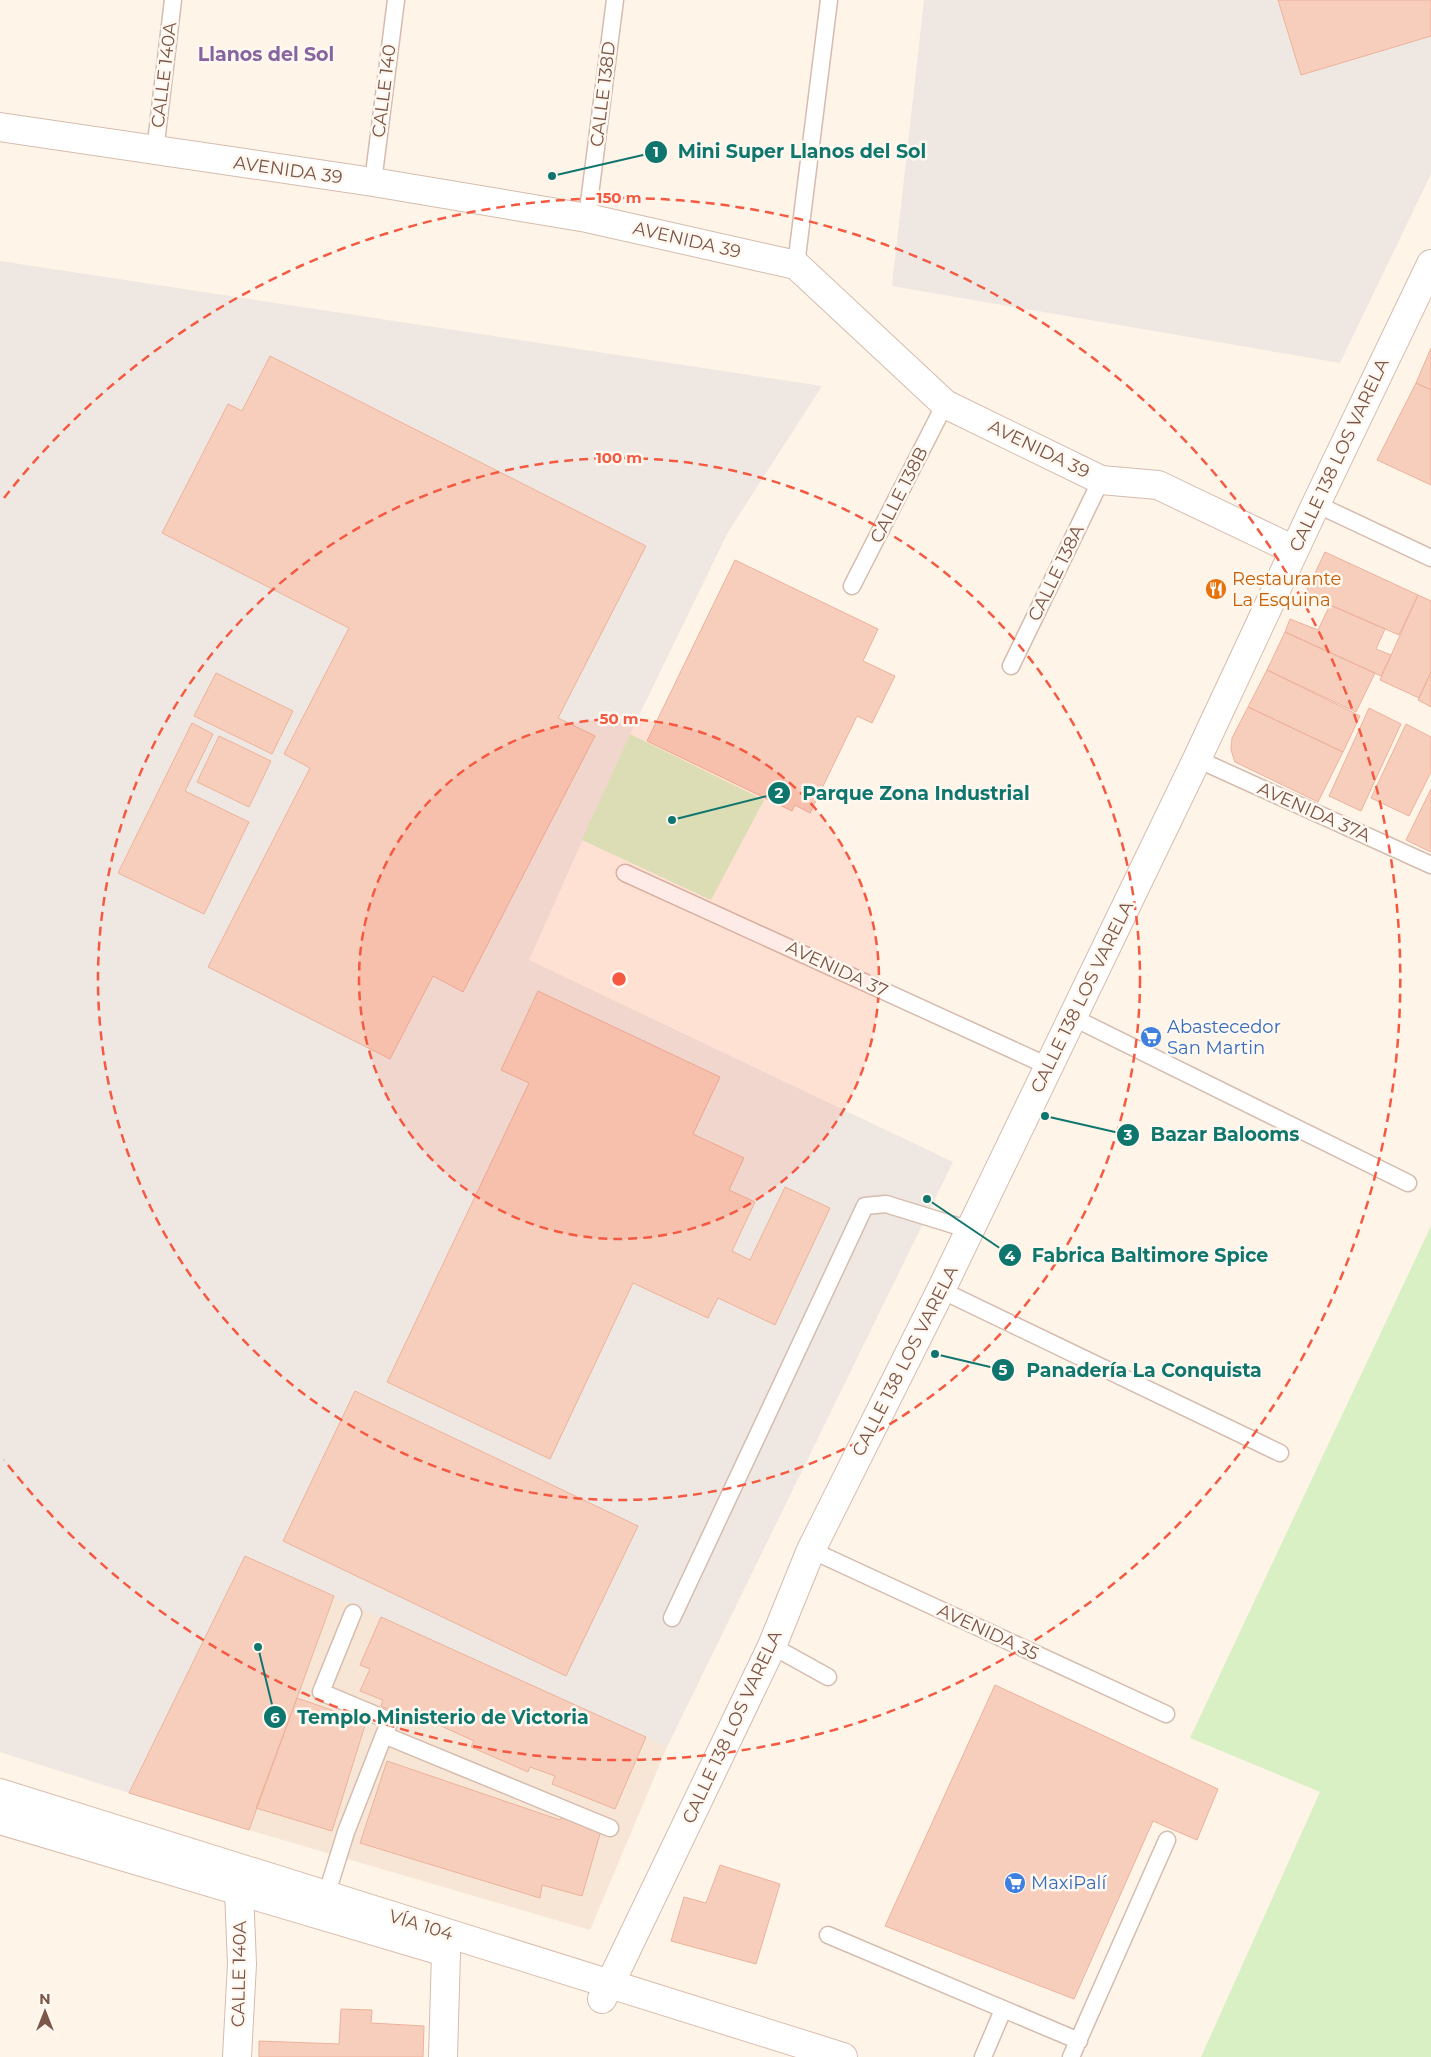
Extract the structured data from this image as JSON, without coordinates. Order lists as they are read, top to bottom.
{
  "streets": {
    "street": [
      "CALLE 140A",
      "AVENIDA 39",
      "CALLE 138 LOS VARELA",
      "VÍA 104"
    ],
    "lane": [
      "CALLE 140",
      "CALLE 138D",
      "CALLE 138B",
      "CALLE 138A",
      "AVENIDA 37A",
      "AVENIDA 37",
      "AVENIDA 35"
    ]
  },
  "crossings": [
    ["CALLE 140A", "AVENIDA 39"],
    ["CALLE 140A", "VÍA 104"],
    ["CALLE 140", "AVENIDA 39"],
    ["CALLE 138D", "AVENIDA 39"],
    ["AVENIDA 39", "CALLE 138 LOS VARELA"],
    ["AVENIDA 39", "CALLE 138B"],
    ["AVENIDA 39", "CALLE 138A"],
    ["CALLE 138 LOS VARELA", "AVENIDA 37A"],
    ["CALLE 138 LOS VARELA", "AVENIDA 37"],
    ["CALLE 138 LOS VARELA", "AVENIDA 35"],
    ["CALLE 138 LOS VARELA", "VÍA 104"]
  ],
  "districts": ["Llanos del Sol"],
  "places": {
    "other": [
      "Mini Super Llanos del Sol",
      "Parque Zona Industrial",
      "Bazar Balooms",
      "Fabrica Baltimore Spice",
      "Panadería La Conquista",
      "Templo Ministerio de Victoria"
    ],
    "restaurant": ["Restaurante La Esquina"],
    "supermarket": ["Abastecedor San Martin", "MaxiPalí"]
  },
  "north": "top",
  "rings": ["150 m", "100 m", "50 m"]
}
